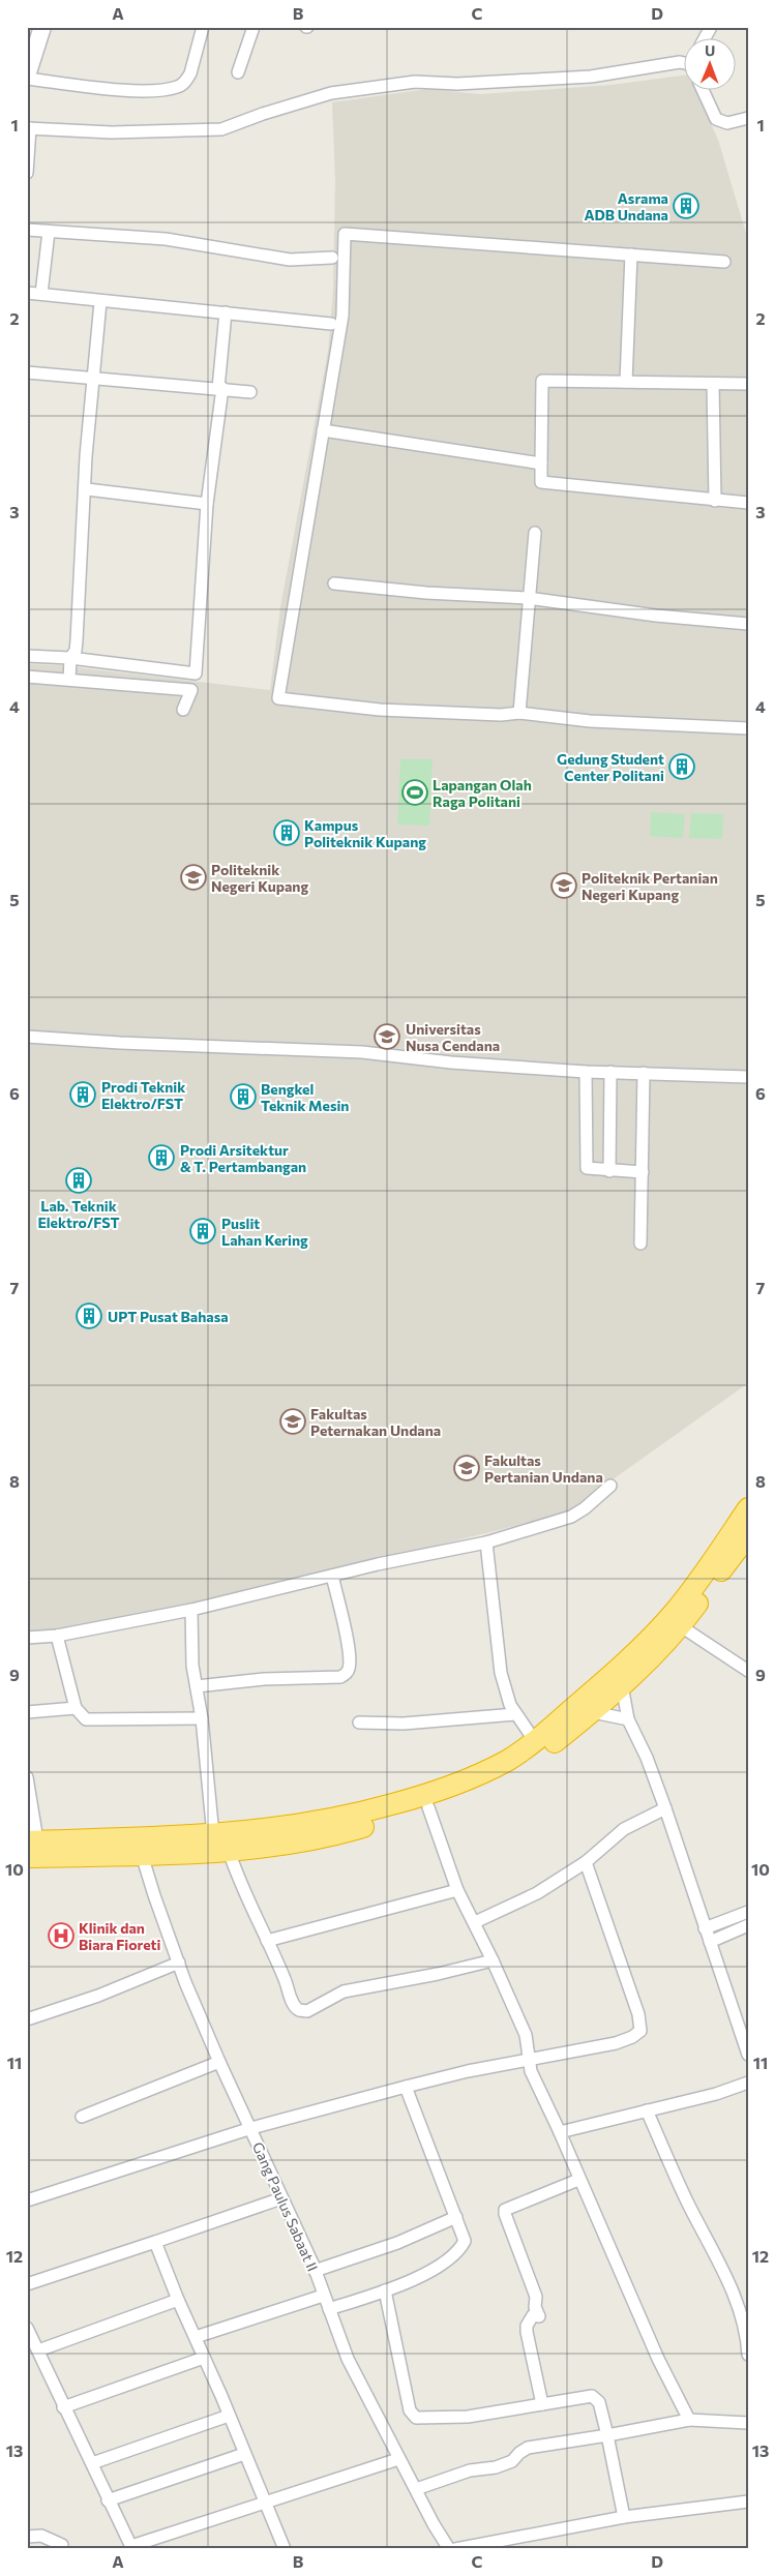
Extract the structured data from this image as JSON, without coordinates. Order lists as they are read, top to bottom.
{
  "streets": {
    "street": ["Gang Paulus Sabaat II"]
  },
  "places": {
    "building": [
      "Asrama ADB Undana",
      "Gedung Student Center Politani",
      "Kampus Politeknik Kupang",
      "Prodi Teknik Elektro/FST",
      "Bengkel Teknik Mesin",
      "Prodi Arsitektur & T. Pertambangan",
      "Lab. Teknik Elektro/FST",
      "Puslit Lahan Kering",
      "UPT Pusat Bahasa"
    ],
    "sports": ["Lapangan Olah Raga Politani"],
    "school or university": [
      "Politeknik Negeri Kupang",
      "Politeknik Pertanian Negeri Kupang",
      "Universitas Nusa Cendana",
      "Fakultas Peternakan Undana",
      "Fakultas Pertanian Undana"
    ],
    "hospital": ["Klinik dan Biara Fioreti"]
  },
  "north": "top",
  "grid": {
    "columns": [
      "A",
      "B",
      "C",
      "D"
    ],
    "rows": [
      "1",
      "2",
      "3",
      "4",
      "5",
      "6",
      "7",
      "8",
      "9",
      "10",
      "11",
      "12",
      "13"
    ]
  }
}
